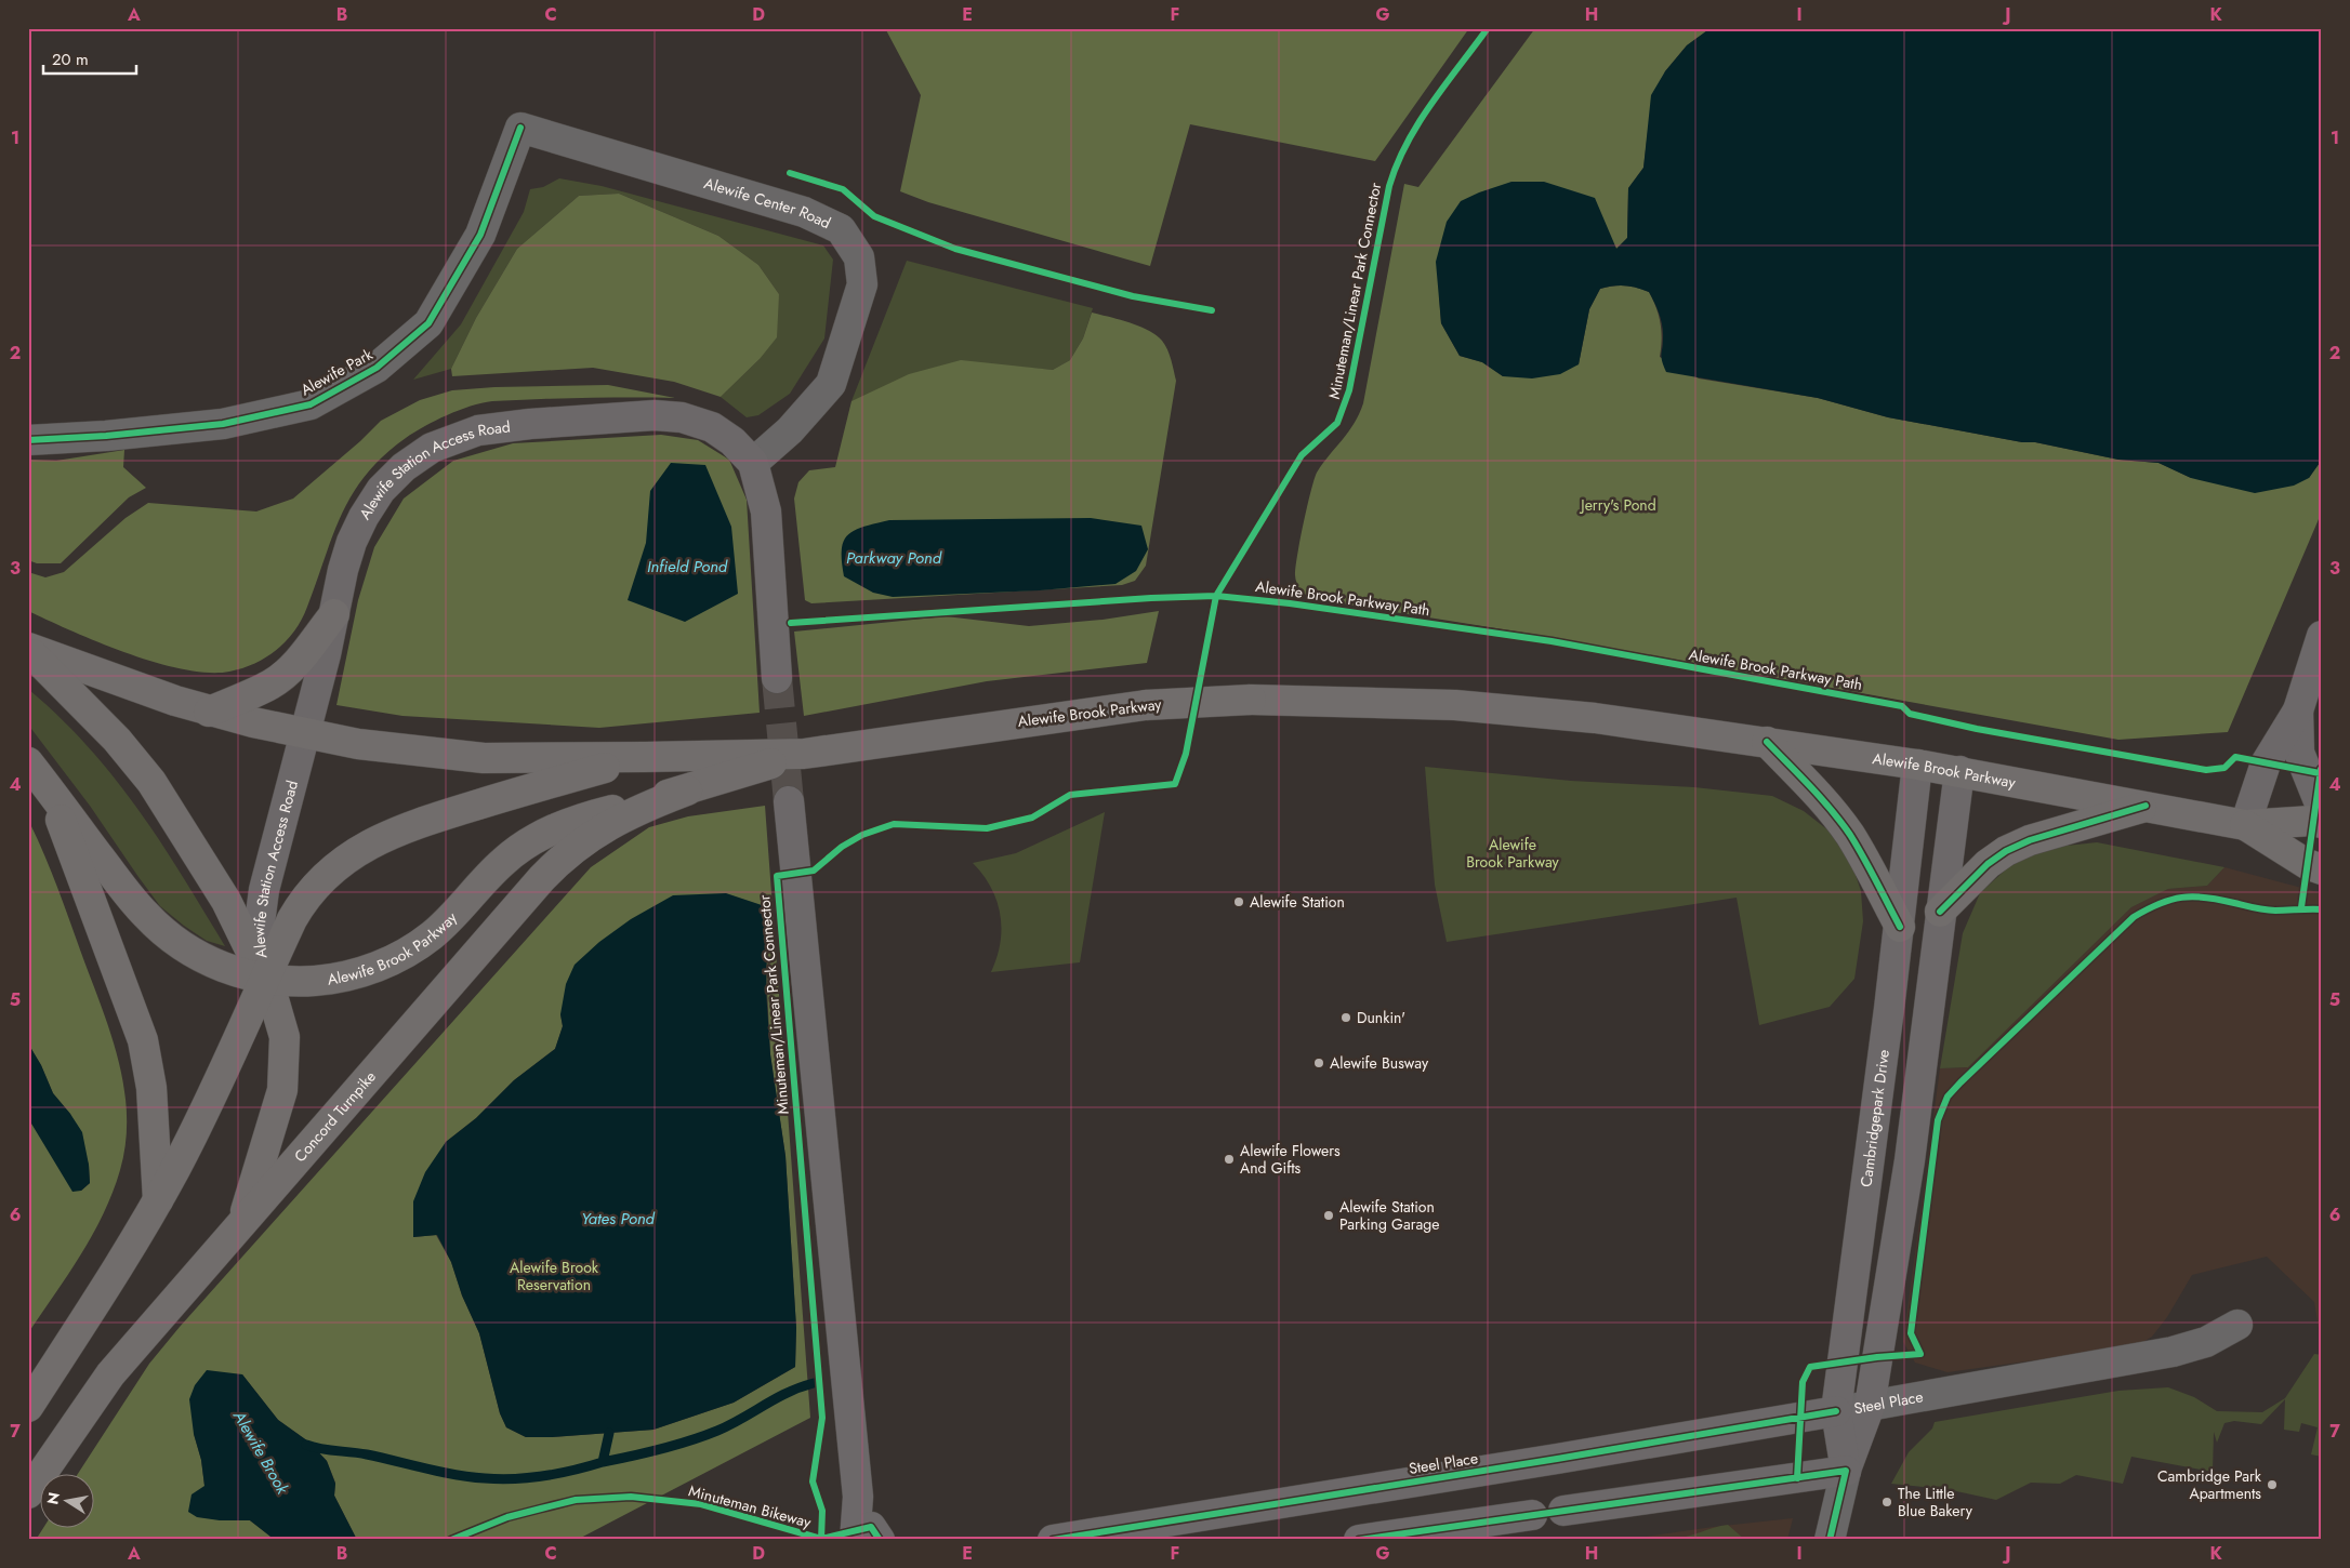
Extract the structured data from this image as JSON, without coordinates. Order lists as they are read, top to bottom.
{
  "streets": {
    "highway": ["Alewife Brook Parkway", "Concord Turnpike"],
    "main road": ["Alewife Station Access Road", "Cambridgepark Drive", "Steel Place"],
    "street": ["Alewife Center Road", "Alewife Park"],
    "cycle path": ["Minuteman/Linear Park Connector", "Alewife Brook Parkway Path", "Minuteman Bikeway"]
  },
  "crossings": [
    ["Alewife Center Road", "Alewife Park"],
    ["Alewife Center Road", "Alewife Station Access Road"],
    ["Alewife Station Access Road", "Alewife Brook Parkway"],
    ["Alewife Brook Parkway", "Concord Turnpike"],
    ["Alewife Brook Parkway", "Cambridgepark Drive"],
    ["Cambridgepark Drive", "Steel Place"]
  ],
  "water": [
    "Parkway Pond",
    "Infield Pond",
    "Yates Pond",
    "Alewife Brook"
  ],
  "parks": ["Jerry's Pond", "Alewife Brook Parkway", "Alewife Brook Reservation"],
  "places": [
    "Alewife Station",
    "Dunkin'",
    "Alewife Busway",
    "Alewife Flowers And Gifts",
    "Alewife Station Parking Garage",
    "Cambridge Park Apartments",
    "The Little Blue Bakery"
  ],
  "scale_bar": "20 m",
  "north": "left",
  "grid": {
    "columns": [
      "A",
      "B",
      "C",
      "D",
      "E",
      "F",
      "G",
      "H",
      "I",
      "J",
      "K"
    ],
    "rows": [
      "1",
      "2",
      "3",
      "4",
      "5",
      "6",
      "7"
    ]
  }
}
